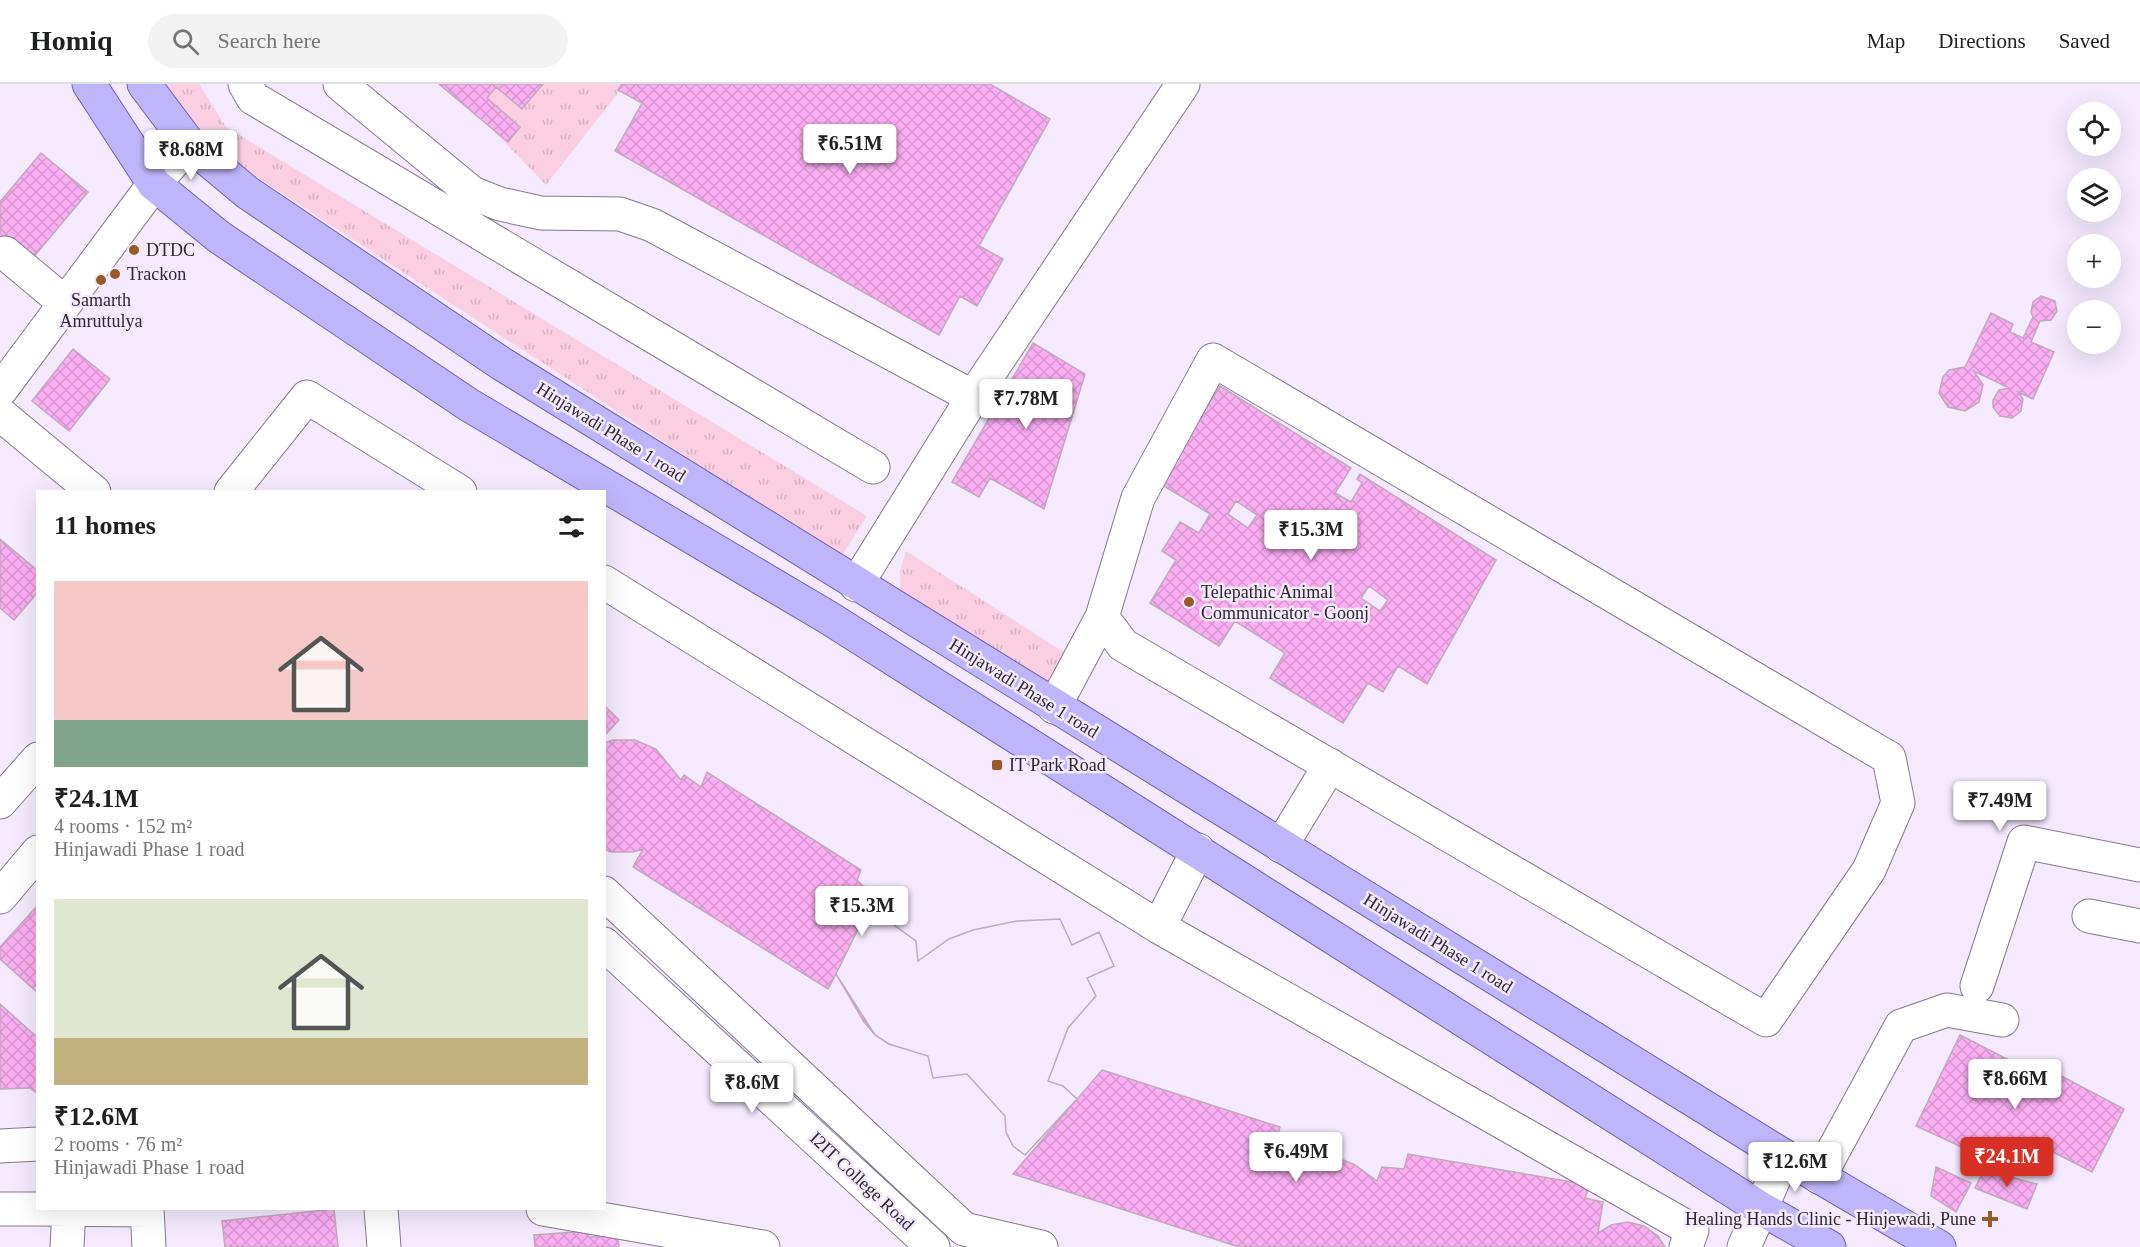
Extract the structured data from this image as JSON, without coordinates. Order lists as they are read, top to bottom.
{
  "streets": {
    "main road": ["Hinjawadi Phase 1 road"],
    "street": ["I2IT College Road"]
  },
  "places": {
    "other": [
      "DTDC",
      "Trackon",
      "Samarth Amruttulya",
      "Telepathic Animal Communicator - Goonj"
    ],
    "transit": ["IT Park Road"],
    "health": ["Healing Hands Clinic - Hinjewadi, Pune"]
  },
  "page": {
    "header": "Homiq",
    "search": "Search here",
    "nav": ["Map", "Directions", "Saved"],
    "map_buttons": ["+", "−"],
    "price": [
      "₹6.51M",
      "₹8.68M",
      "₹7.78M",
      "₹15.3M",
      "₹7.49M",
      "₹15.3M",
      "₹8.66M",
      "₹8.6M",
      "₹6.49M",
      "₹24.1M",
      "₹12.6M"
    ],
    "heading": "11 homes",
    "list": [
      {
        "name": "₹24.1M",
        "note": "4 rooms · 152 m² · Hinjawadi Phase 1 road"
      },
      {
        "name": "₹12.6M",
        "note": "2 rooms · 76 m² · Hinjawadi Phase 1 road"
      }
    ]
  }
}
